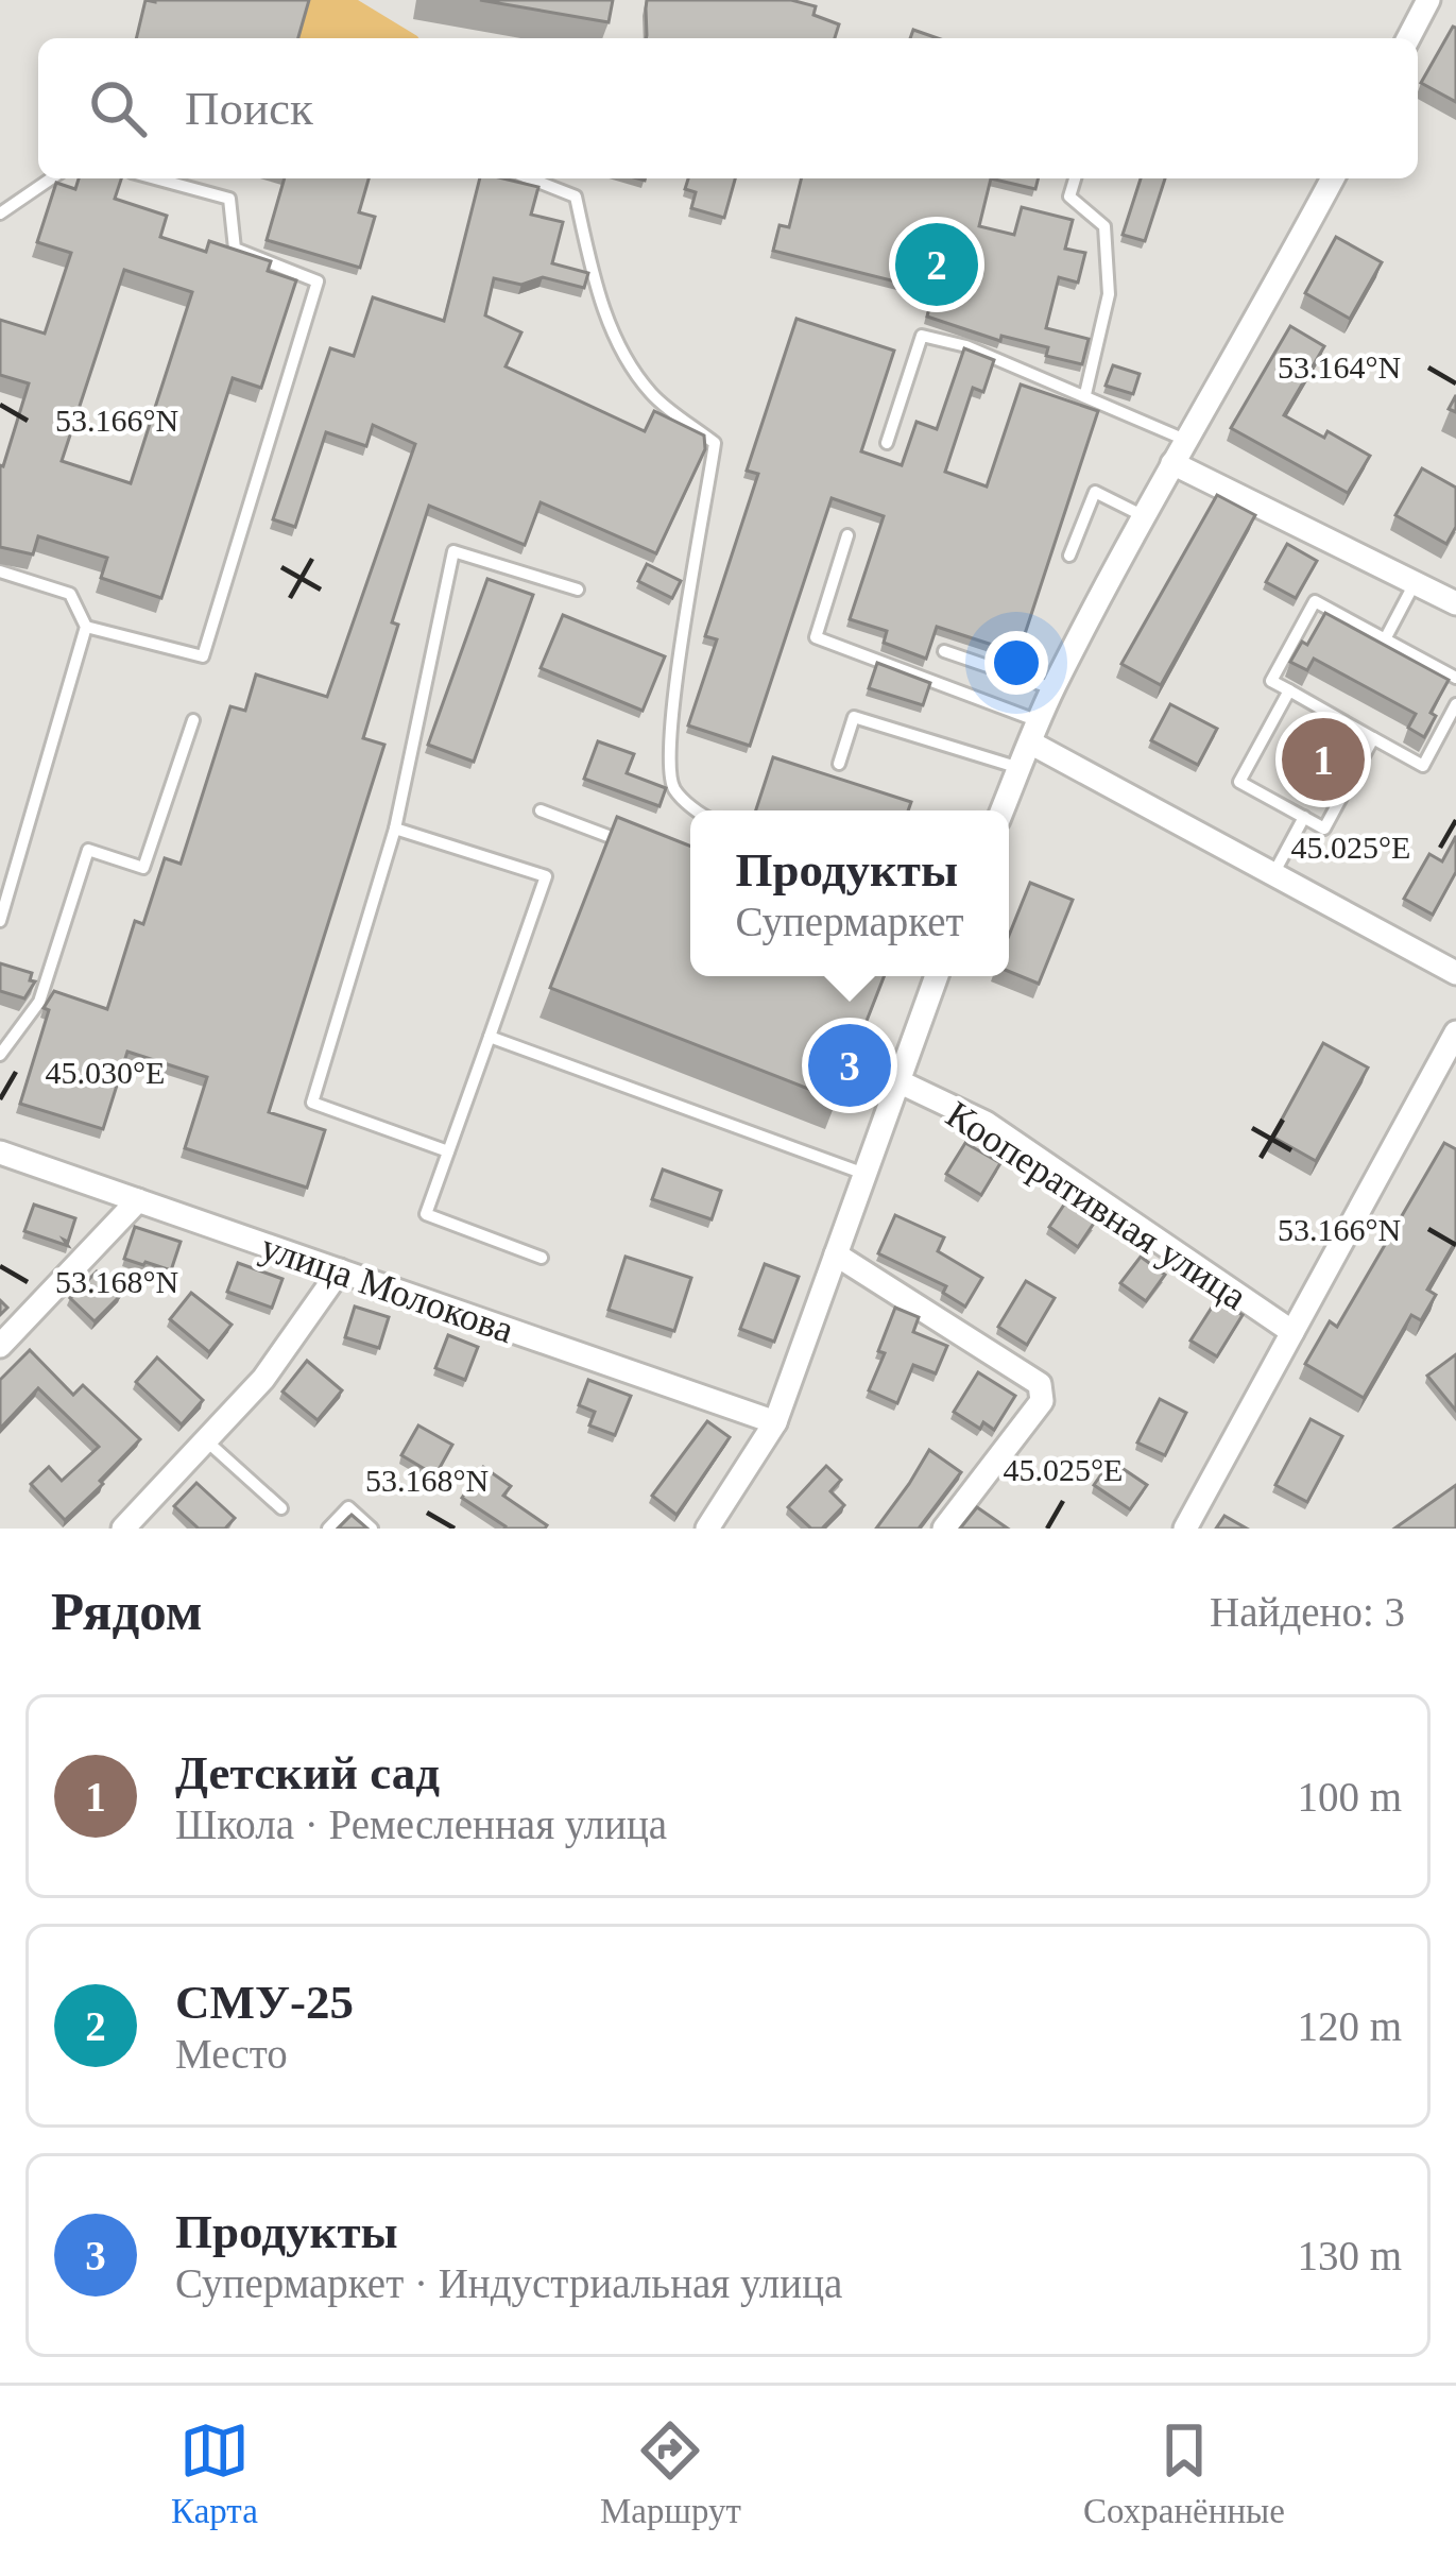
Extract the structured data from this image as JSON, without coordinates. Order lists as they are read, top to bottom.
{
  "streets": {
    "street": ["Кооперативная улица", "улица Молокова"]
  },
  "page": {
    "search": "Поиск",
    "pins": ["2", "1", "3"],
    "popup": ["Продукты", "Супермаркет"],
    "heading": ["Рядом", "Найдено: 3"],
    "list": [
      {
        "mark": "1",
        "name": "Детский сад",
        "note": "Школа · Ремесленная улица",
        "value": "100 m"
      },
      {
        "mark": "2",
        "name": "СМУ-25",
        "note": "Место",
        "value": "120 m"
      },
      {
        "mark": "3",
        "name": "Продукты",
        "note": "Супермаркет · Индустриальная улица",
        "value": "130 m"
      }
    ],
    "nav": ["Карта", "Маршрут", "Сохранённые"]
  },
  "coordinates": [
    "53.164°N",
    "53.166°N",
    "45.025°E",
    "45.030°E",
    "53.168°N"
  ]
}
